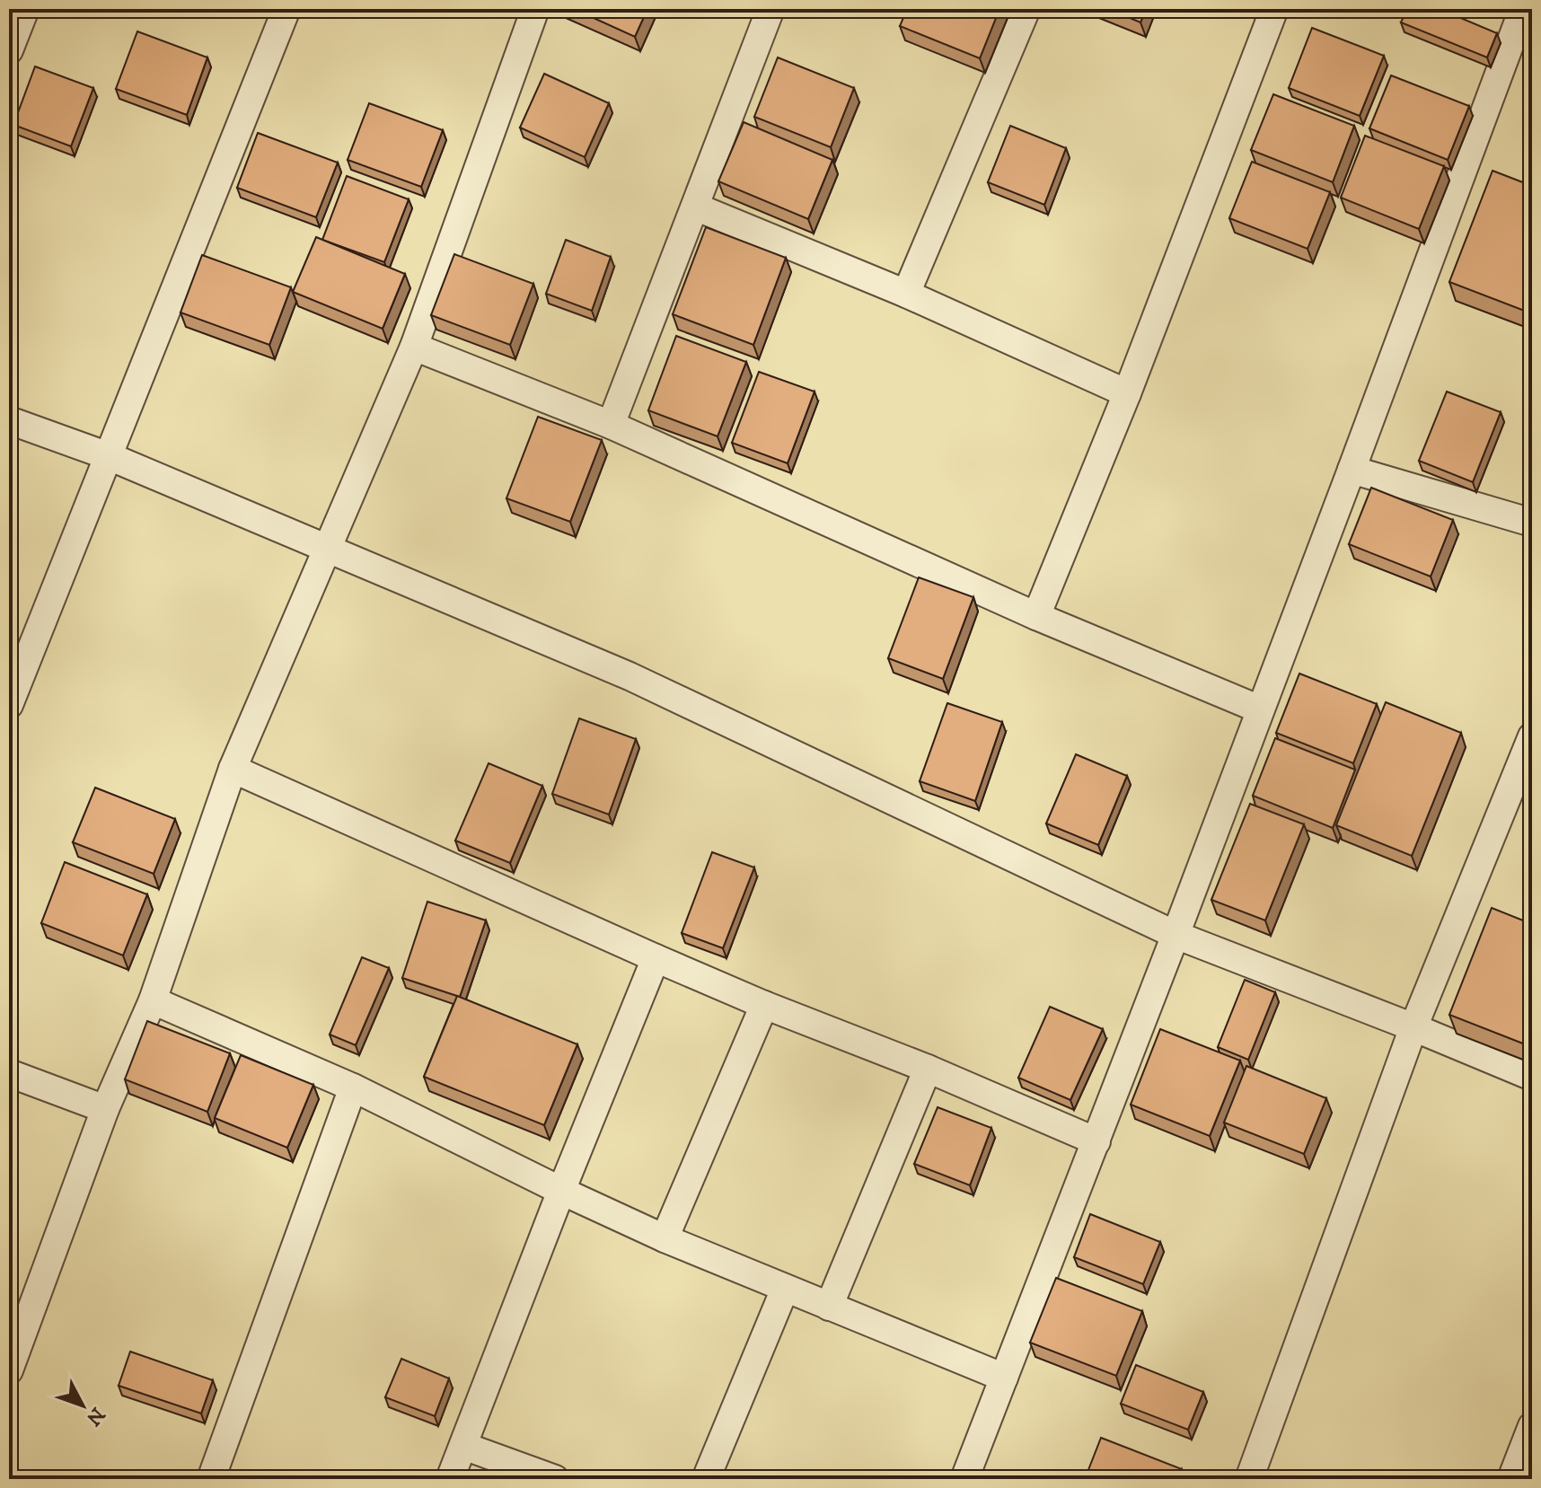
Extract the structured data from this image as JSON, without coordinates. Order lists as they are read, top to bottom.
{
  "north": "bottom right"
}
